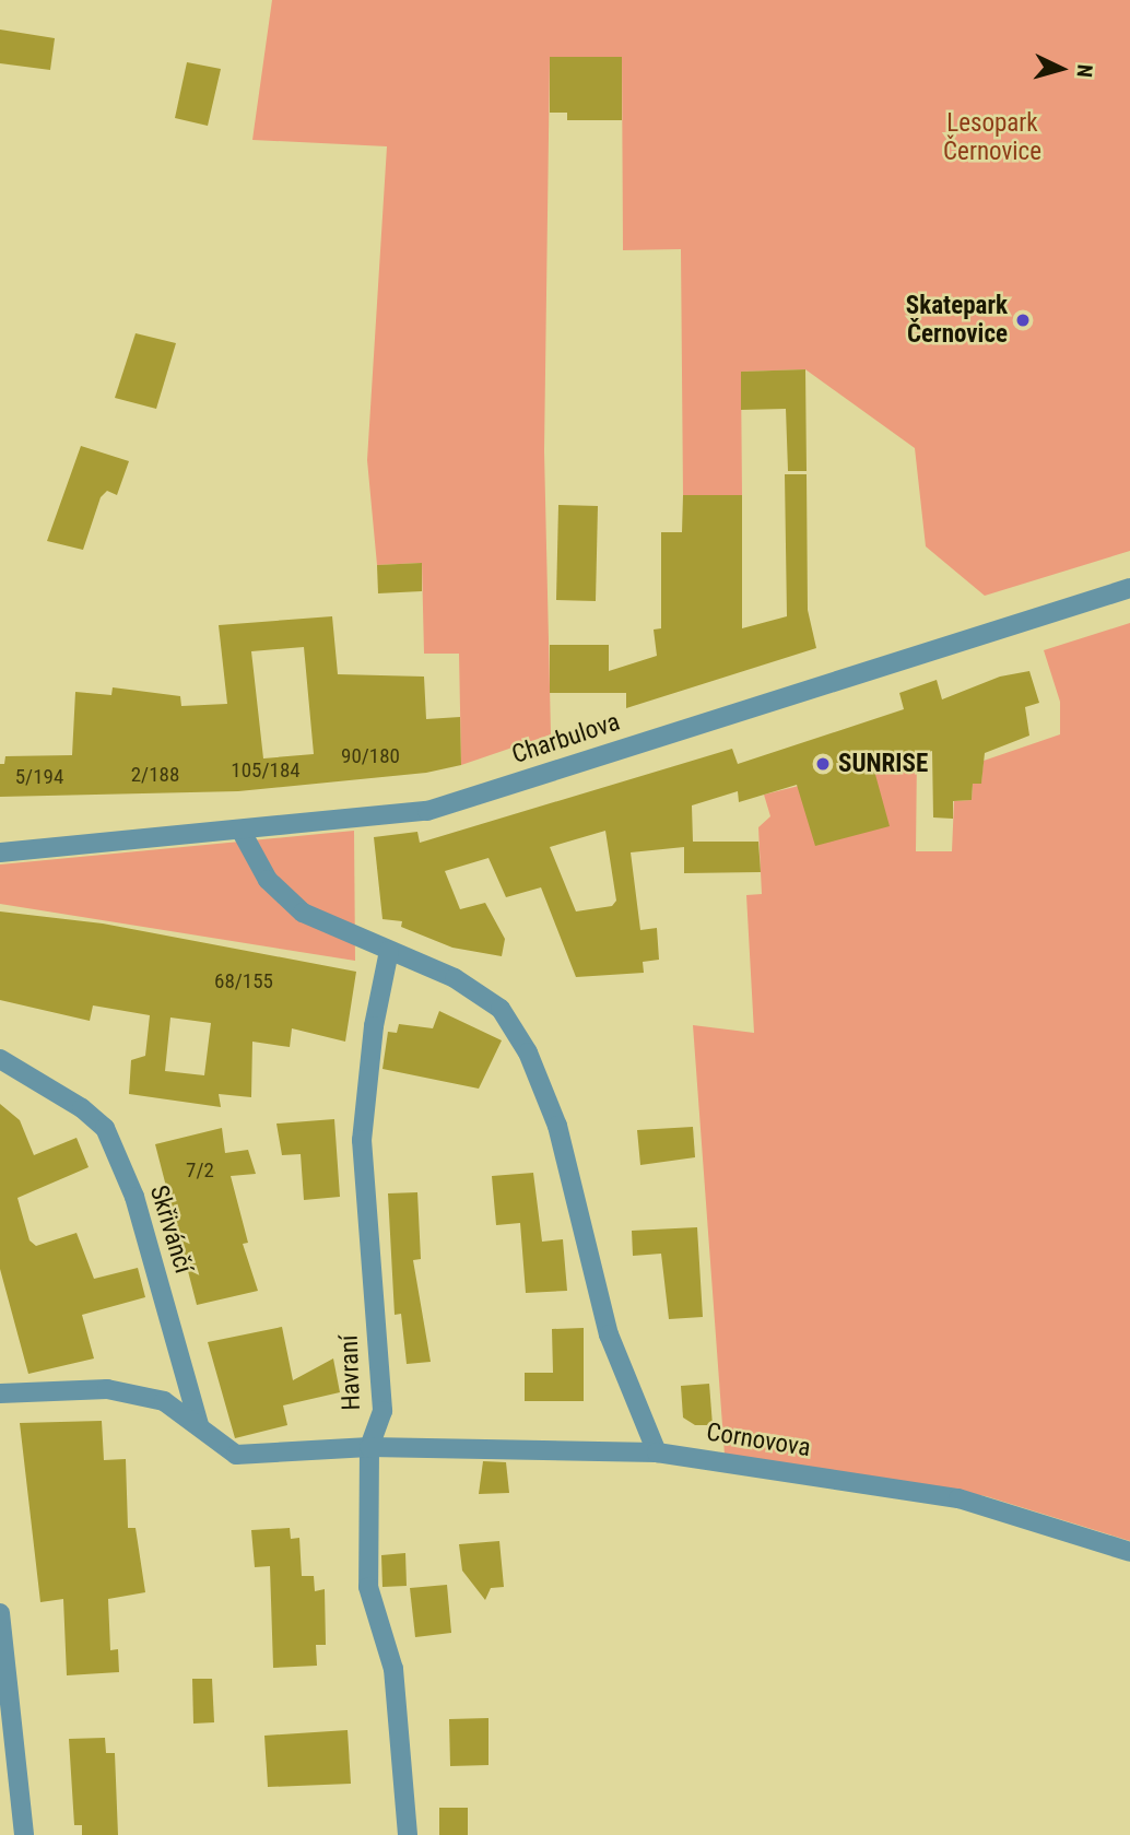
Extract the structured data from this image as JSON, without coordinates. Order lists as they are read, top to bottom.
{
  "streets": {
    "street": [
      "Charbulova",
      "Skřivánčí",
      "Havraní",
      "Cornovova"
    ]
  },
  "crossings": [
    ["Skřivánčí", "Cornovova"],
    ["Havraní", "Cornovova"]
  ],
  "parks": ["Lesopark Černovice"],
  "places": ["Skatepark Černovice", "SUNRISE"],
  "house_numbers": [
    "90/180",
    "105/184",
    "2/188",
    "5/194",
    "68/155",
    "7/2"
  ],
  "north": "right"
}
